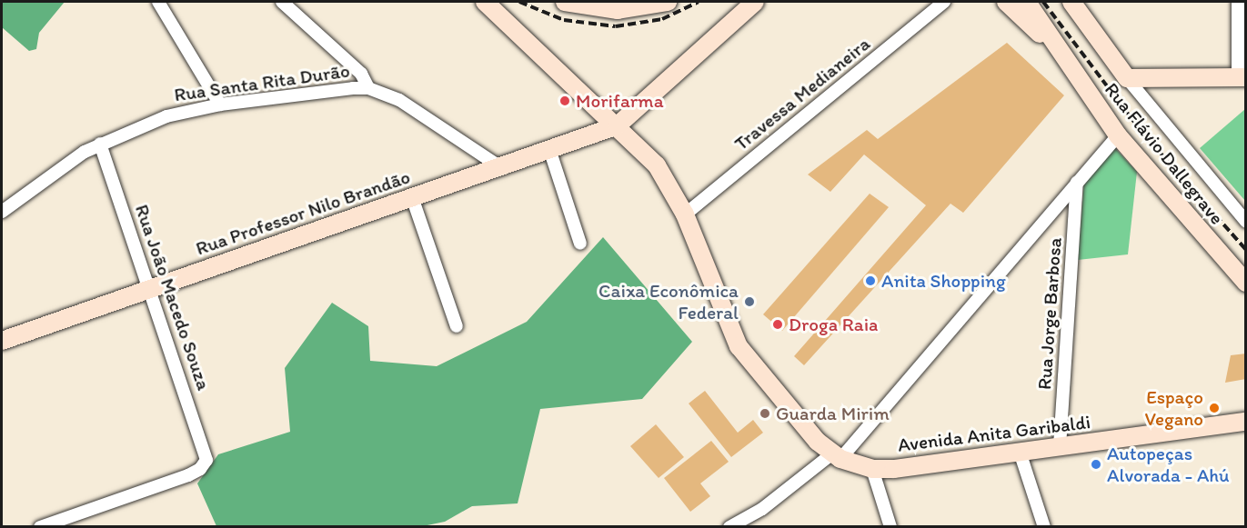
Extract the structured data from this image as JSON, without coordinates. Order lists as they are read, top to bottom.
{
  "streets": {
    "main road": ["Rua Flávio Dallegrave", "Rua Professor Nilo Brandão", "Avenida Anita Garibaldi"],
    "street": [
      "Rua Santa Rita Durão",
      "Travessa Medianeira",
      "Rua João Macedo Souza",
      "Rua Jorge Barbosa"
    ]
  },
  "crossings": [
    ["Rua Santa Rita Durão", "Rua Professor Nilo Brandão"],
    ["Rua Santa Rita Durão", "Rua João Macedo Souza"],
    ["Rua Professor Nilo Brandão", "Rua João Macedo Souza"],
    ["Rua Jorge Barbosa", "Avenida Anita Garibaldi"]
  ],
  "places": [
    "Morifarma",
    "Anita Shopping",
    "Caixa Econômica Federal",
    "Droga Raia",
    "Espaço Vegano",
    "Guarda Mirim",
    "Autopeças Alvorada - Ahú"
  ]
}
